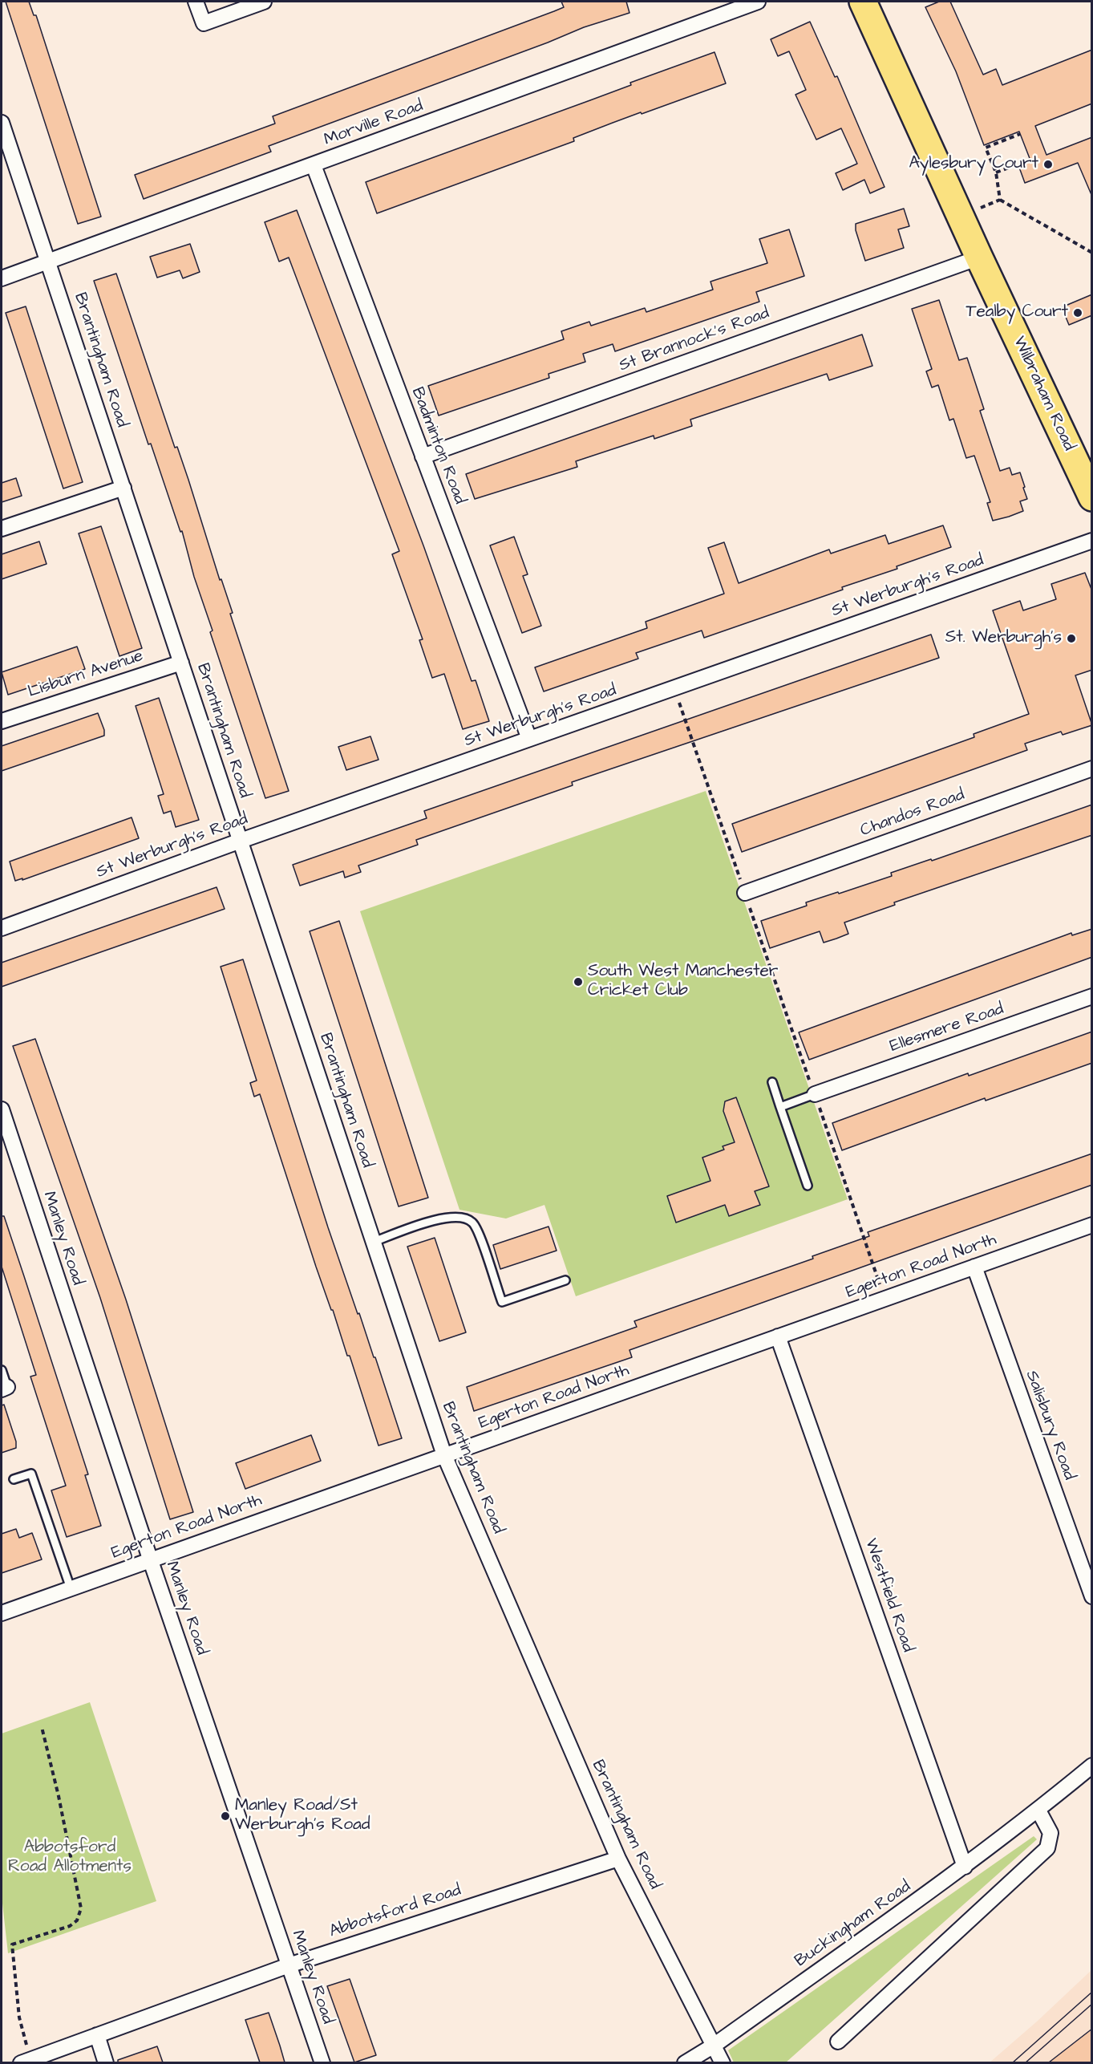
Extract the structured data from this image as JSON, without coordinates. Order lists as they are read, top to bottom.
{
  "streets": {
    "highway": ["Wilbraham Road"],
    "street": [
      "Morville Road",
      "St Brannock's Road",
      "Brantingham Road",
      "Badminton Road",
      "St Werburgh's Road",
      "Lisburn Avenue",
      "Chandos Road",
      "Ellesmere Road",
      "Manley Road",
      "Egerton Road North",
      "Salisbury Road",
      "Westfield Road",
      "Abbotsford Road",
      "Buckingham Road"
    ]
  },
  "crossings": [
    ["Morville Road", "Brantingham Road"],
    ["Morville Road", "Badminton Road"],
    ["St Brannock's Road", "Wilbraham Road"],
    ["St Brannock's Road", "Badminton Road"],
    ["Brantingham Road", "St Werburgh's Road"],
    ["Brantingham Road", "Lisburn Avenue"],
    ["Brantingham Road", "Egerton Road North"],
    ["Brantingham Road", "Abbotsford Road"],
    ["Brantingham Road", "Buckingham Road"],
    ["Badminton Road", "St Werburgh's Road"],
    ["Manley Road", "Egerton Road North"],
    ["Manley Road", "Abbotsford Road"],
    ["Egerton Road North", "Salisbury Road"],
    ["Egerton Road North", "Westfield Road"],
    ["Westfield Road", "Buckingham Road"]
  ],
  "parks": ["Abbotsford Road Allotments"],
  "places": [
    "Aylesbury Court",
    "Tealby Court",
    "St. Werburgh's",
    "South West Manchester Cricket Club",
    "Manley Road/St Werburgh's Road"
  ]
}
